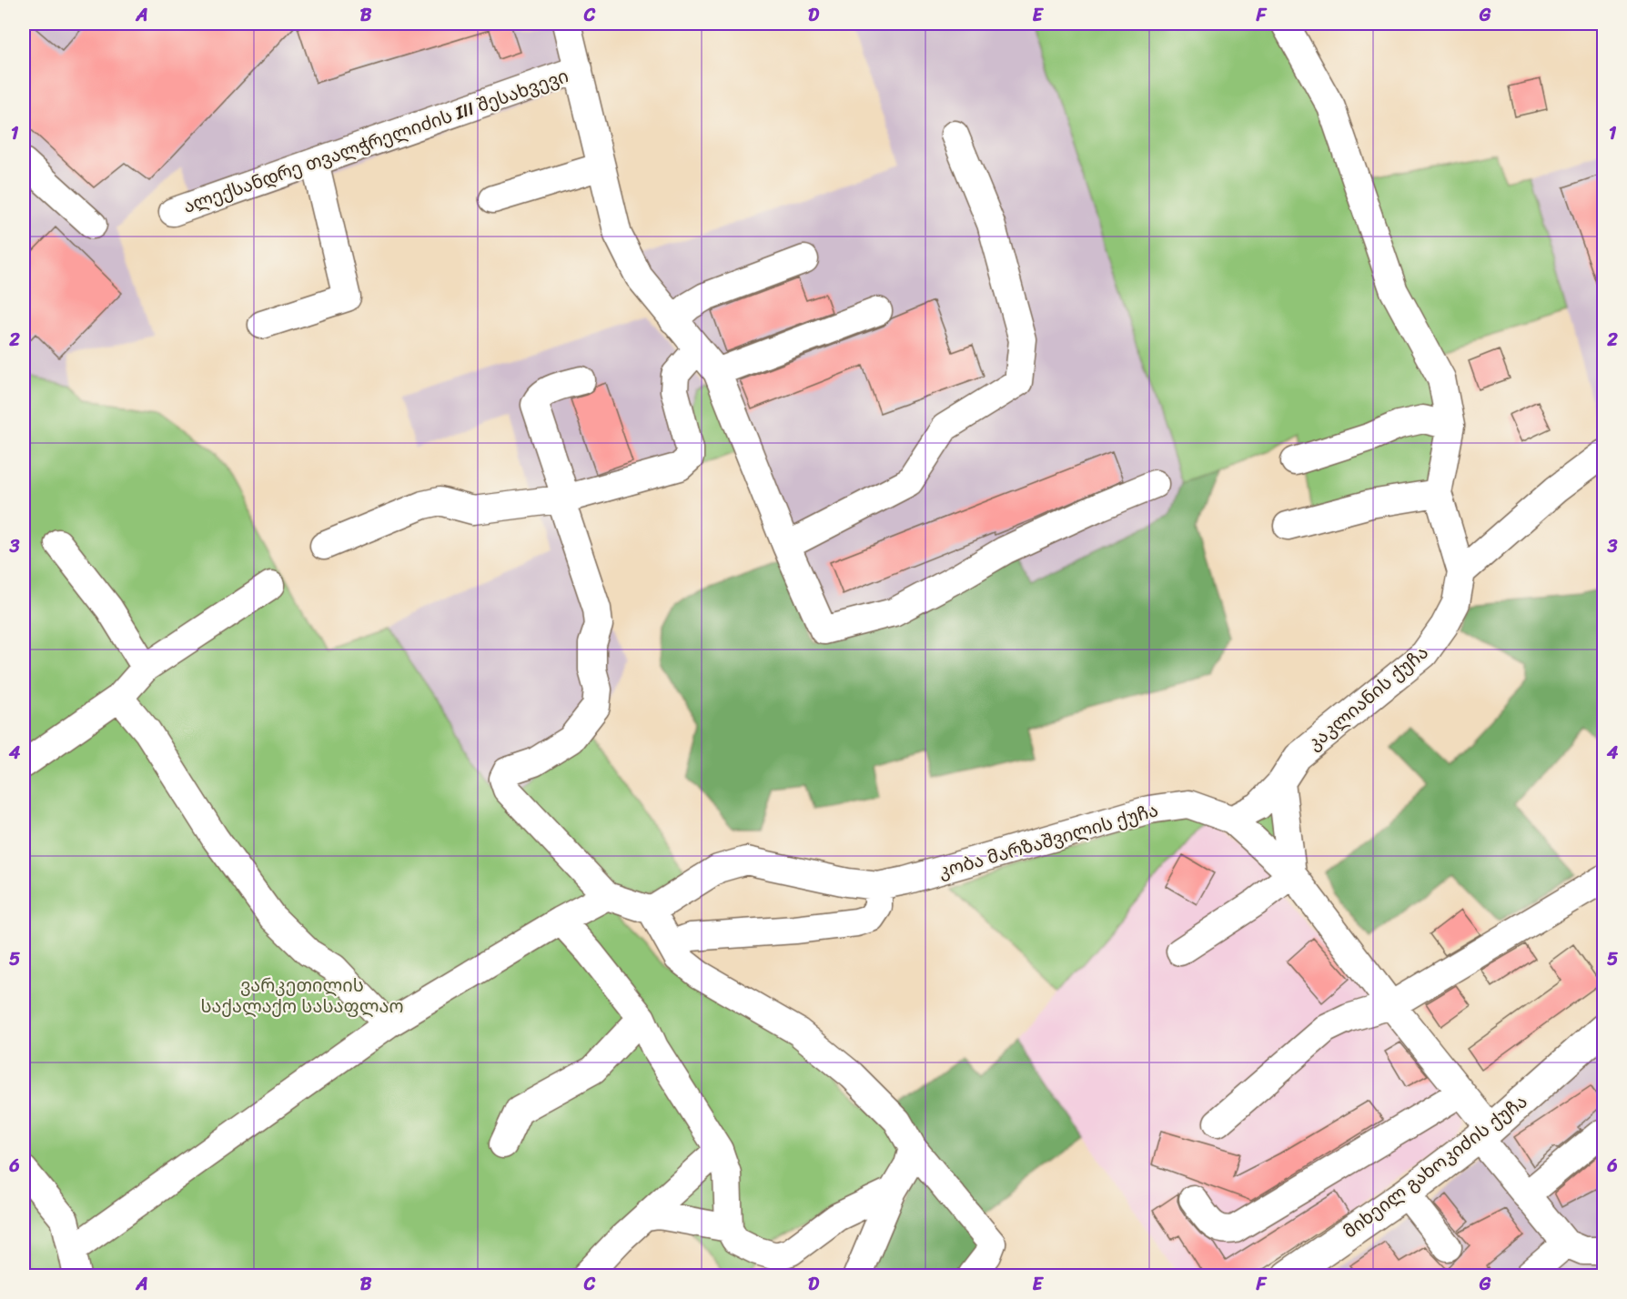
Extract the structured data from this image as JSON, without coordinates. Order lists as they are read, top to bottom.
{
  "streets": {
    "main road": ["მიხეილ გახოკიძის ქუჩა"],
    "street": ["ალექსანდრე თვალჭრელიძის III შესახვევი", "კაკლიანის ქუჩა", "კობა მარზაშვილის ქუჩა"]
  },
  "crossings": [
    ["კაკლიანის ქუჩა", "კობა მარზაშვილის ქუჩა"],
    ["კობა მარზაშვილის ქუჩა", "მიხეილ გახოკიძის ქუჩა"]
  ],
  "parks": ["ვარკეთილის საქალაქო სასაფლაო"],
  "grid": {
    "columns": [
      "A",
      "B",
      "C",
      "D",
      "E",
      "F",
      "G"
    ],
    "rows": [
      "1",
      "2",
      "3",
      "4",
      "5",
      "6"
    ]
  }
}
